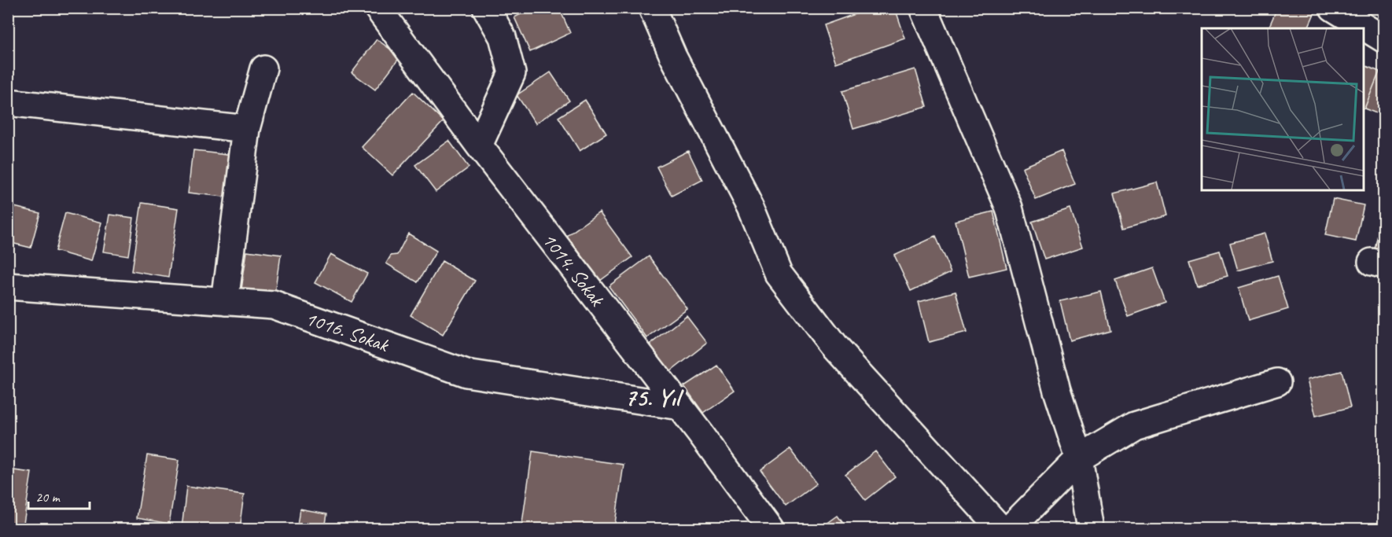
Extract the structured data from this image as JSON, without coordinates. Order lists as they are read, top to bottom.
{
  "streets": {
    "street": ["1014. Sokak", "1016. Sokak"]
  },
  "crossings": [
    ["1014. Sokak", "1016. Sokak"]
  ],
  "districts": ["75. Yıl"],
  "scale_bar": "20 m"
}
